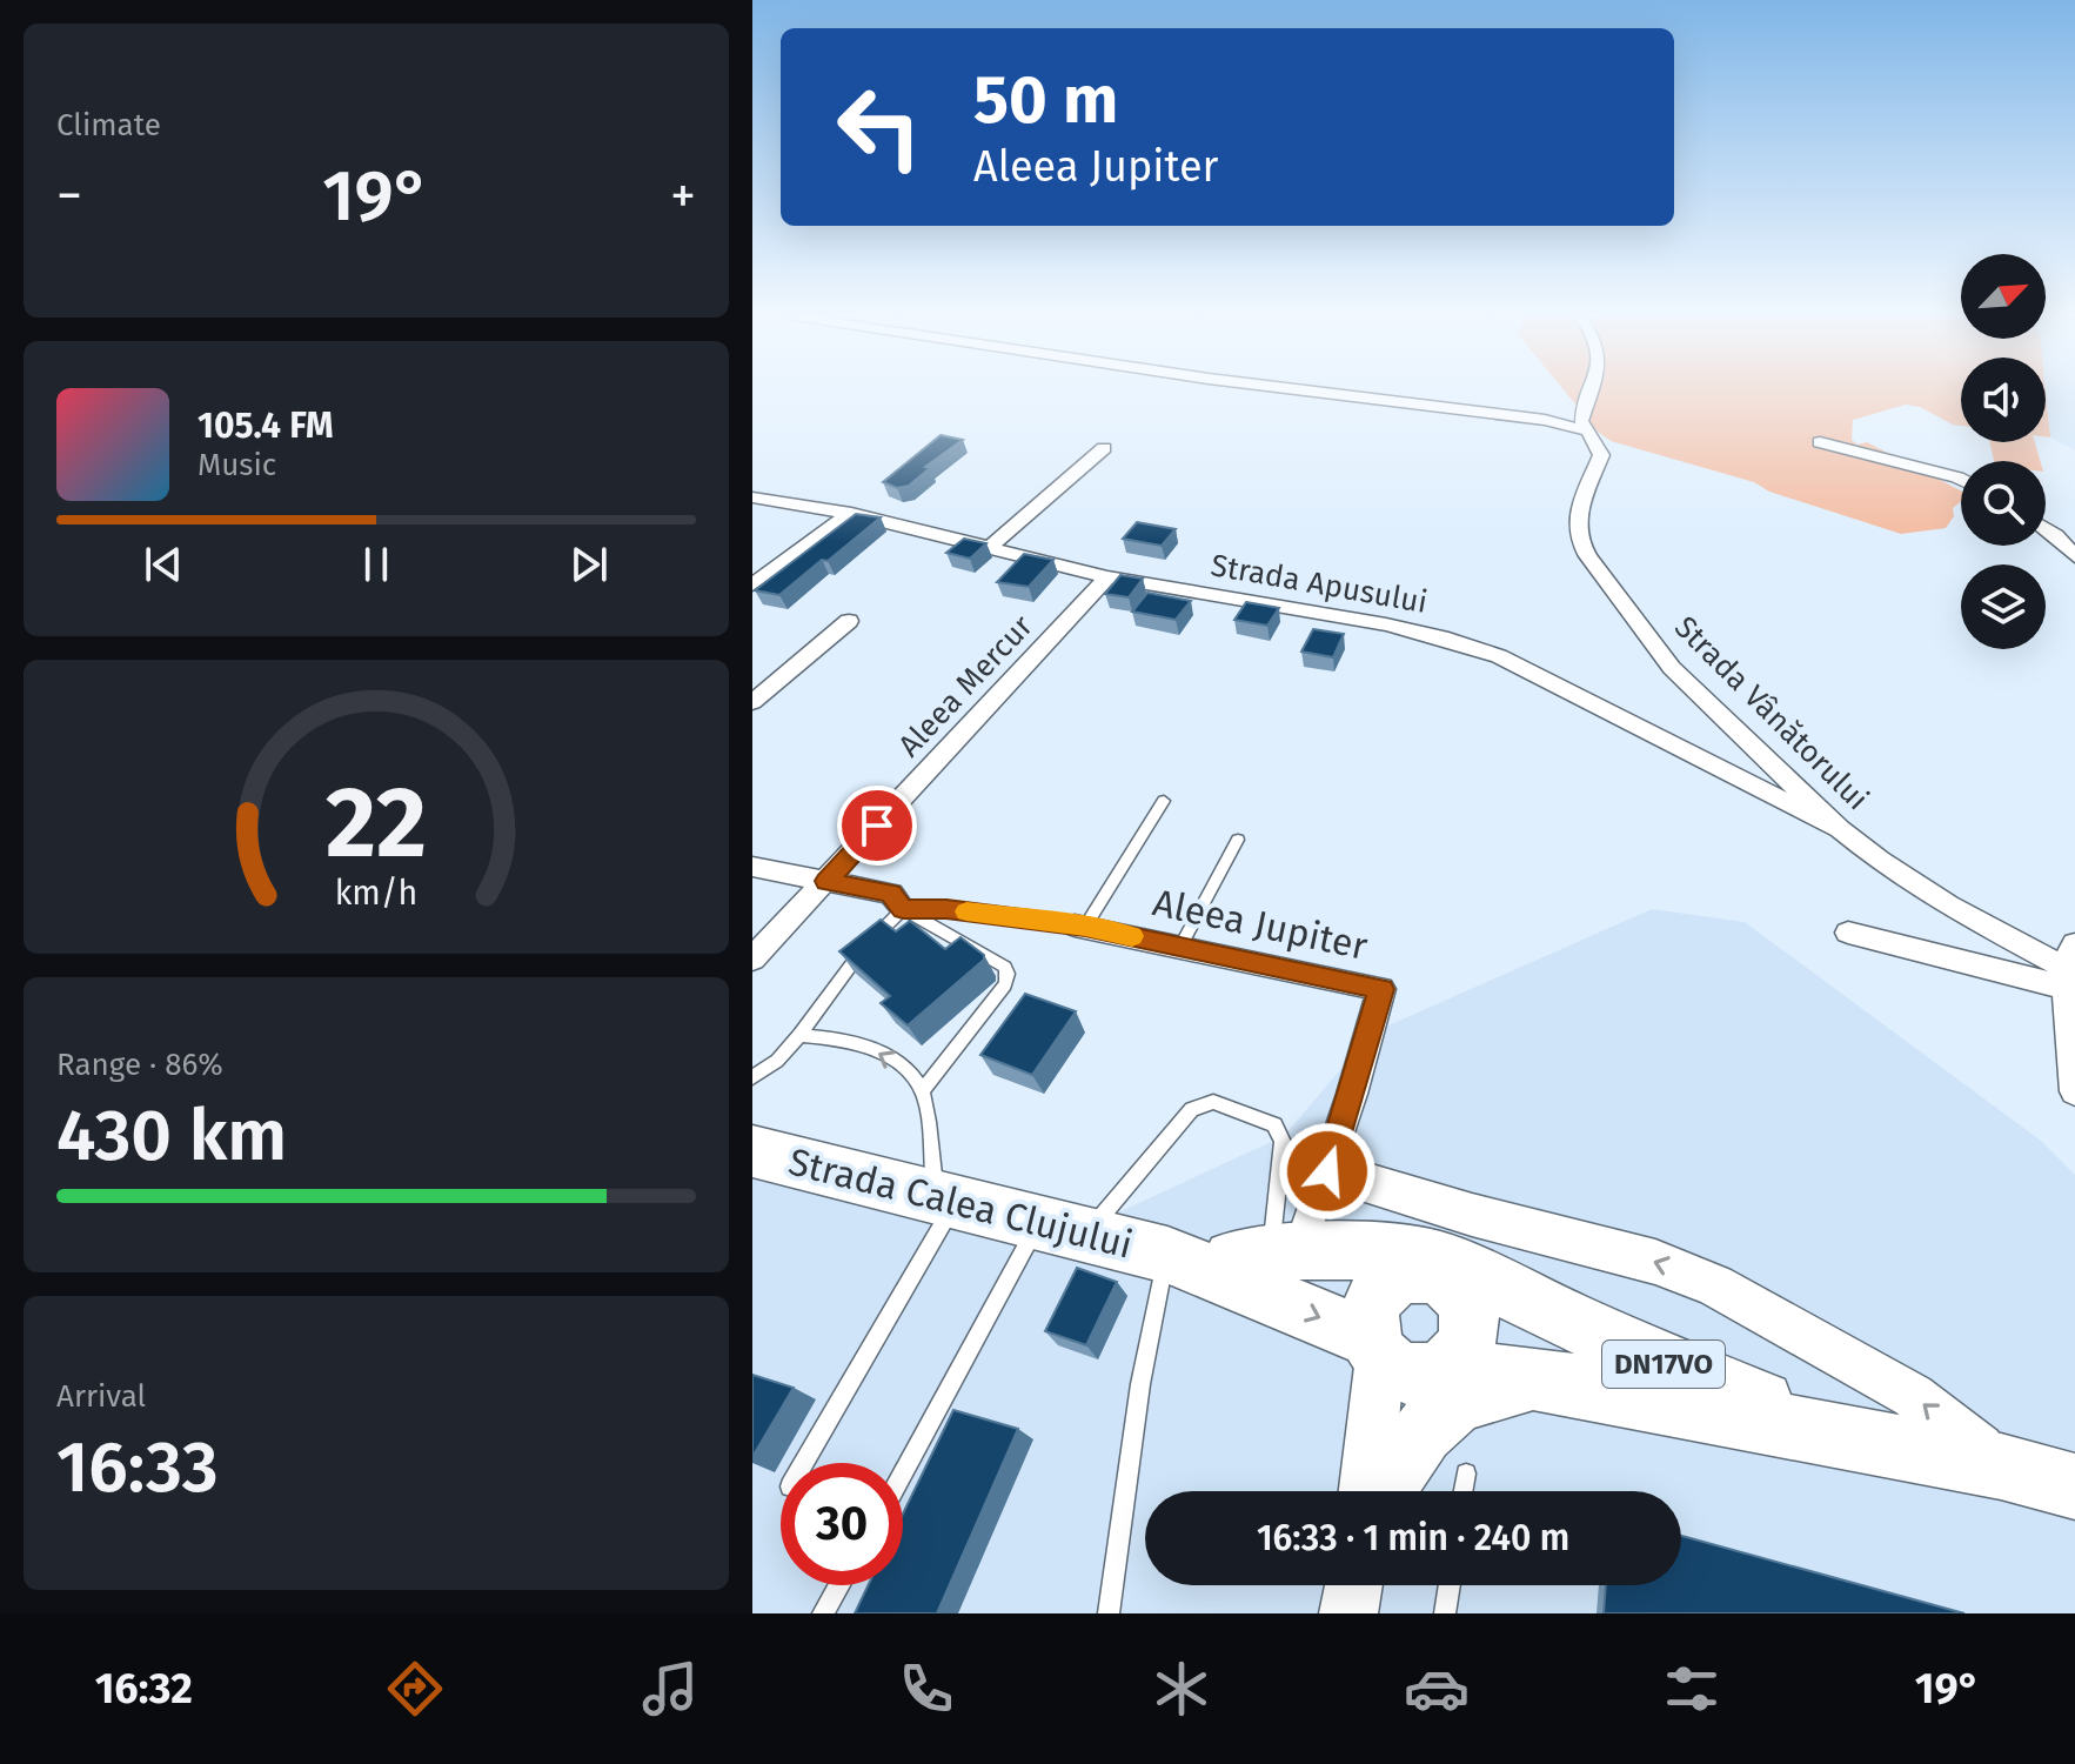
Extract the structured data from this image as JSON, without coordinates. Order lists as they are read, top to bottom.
{
  "streets": {
    "highway": ["Strada Calea Clujului", "DN17VO"],
    "street": [
      "Strada Apusului",
      "Aleea Mercur",
      "Strada Vânătorului",
      "Aleea Jupiter"
    ]
  },
  "crossings": [
    ["Strada Apusului", "Aleea Mercur"],
    ["Strada Apusului", "Strada Vânătorului"],
    ["Aleea Jupiter", "Strada Calea Clujului"],
    ["Strada Calea Clujului", "DN17VO"]
  ],
  "north": "top right",
  "page": {
    "tile": [
      "Climate",
      ["Range · 86%", "430 km"],
      ["Arrival", "16:33"]
    ],
    "turn": ["50 m", "Aleea Jupiter"],
    "heat": ["−", "19°", "+"],
    "song": ["105.4 FM", "Music"],
    "limit": "30",
    "trip": "16:33 · 1 min · 240 m",
    "tabs": ["16:32", "19°"],
    "gauge": ["22", "km/h"]
  }
}
